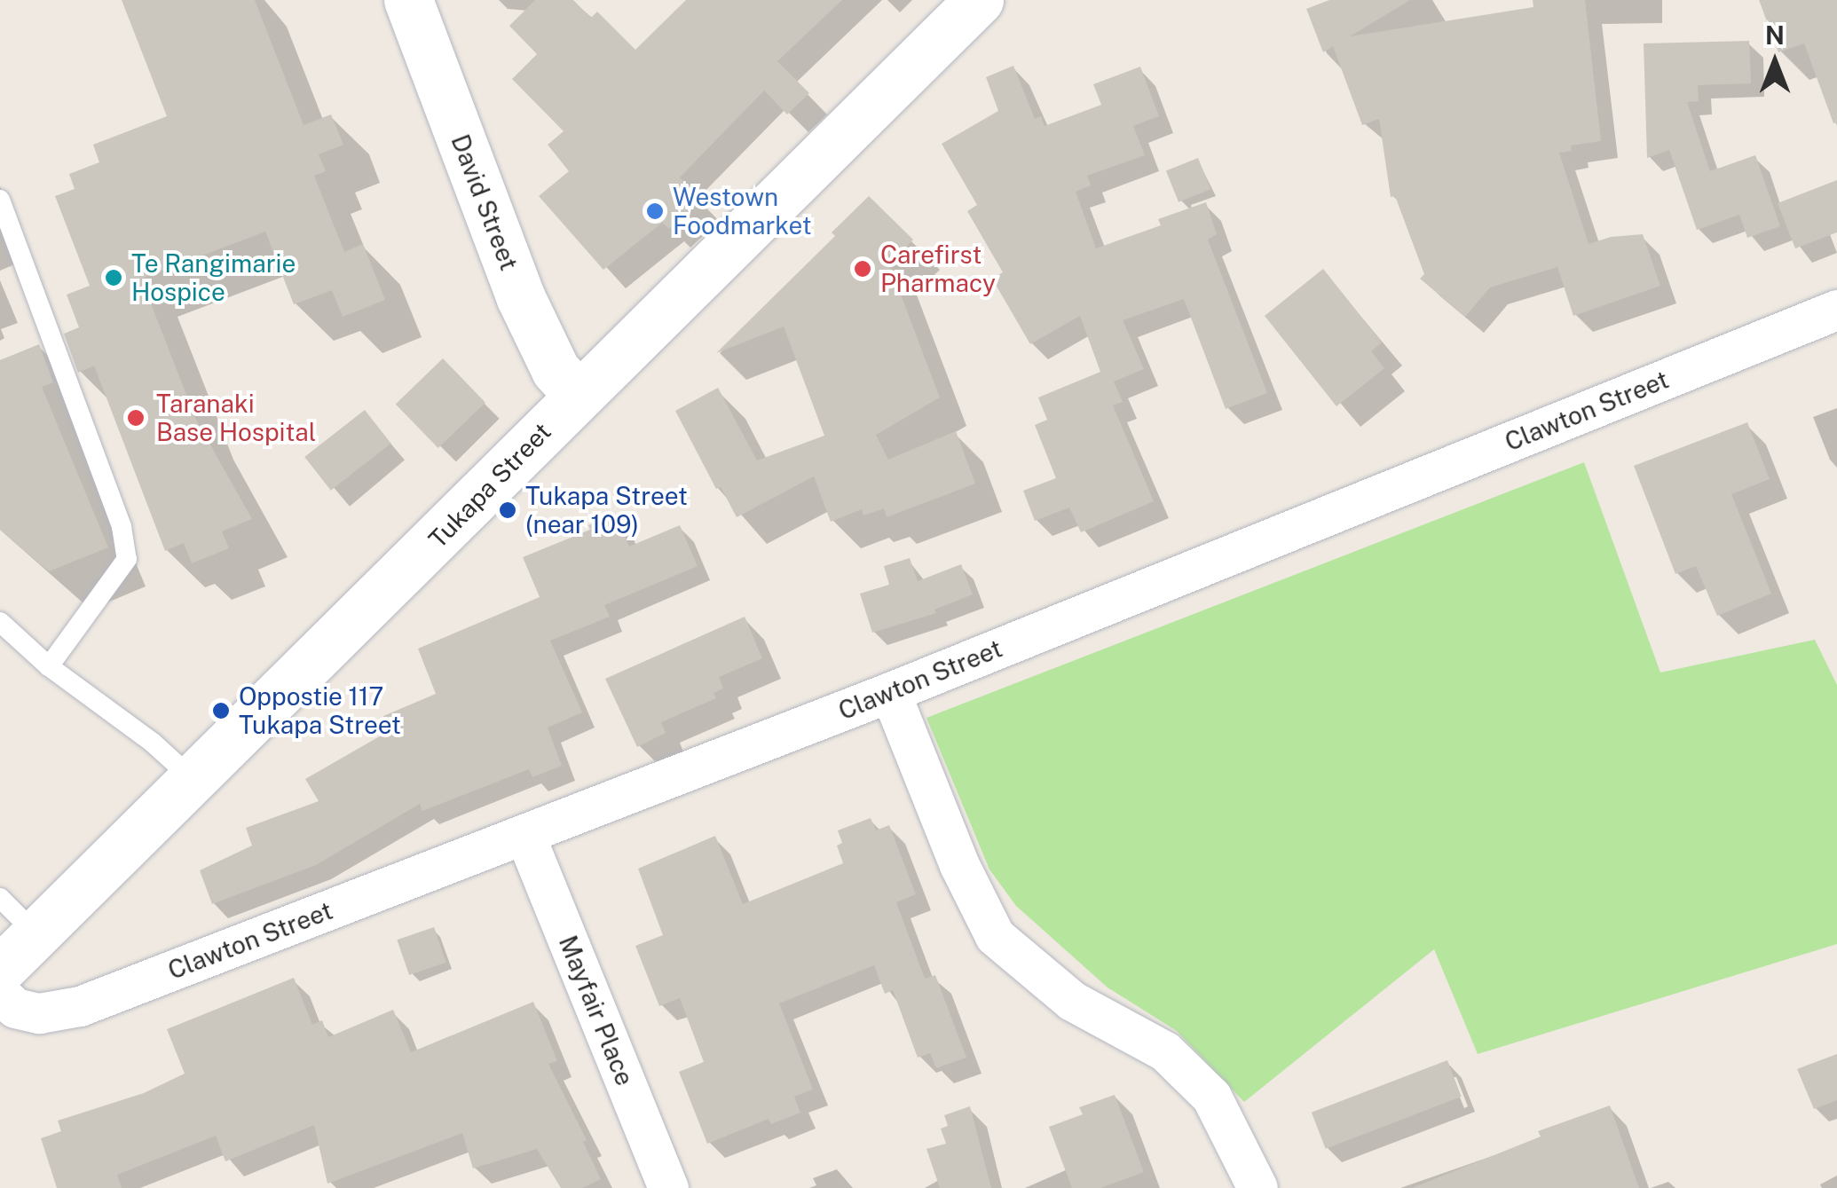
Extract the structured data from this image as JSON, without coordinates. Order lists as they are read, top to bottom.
{
  "streets": {
    "main road": ["David Street", "Tukapa Street"],
    "street": ["Clawton Street", "Mayfair Place"]
  },
  "crossings": [
    ["David Street", "Tukapa Street"],
    ["Clawton Street", "Mayfair Place"]
  ],
  "places": [
    "Westown Foodmarket",
    "Carefirst Pharmacy",
    "Te Rangimarie Hospice",
    "Taranaki Base Hospital",
    "Tukapa Street (near 109)",
    "Oppostie 117 Tukapa Street"
  ],
  "north": "top"
}
